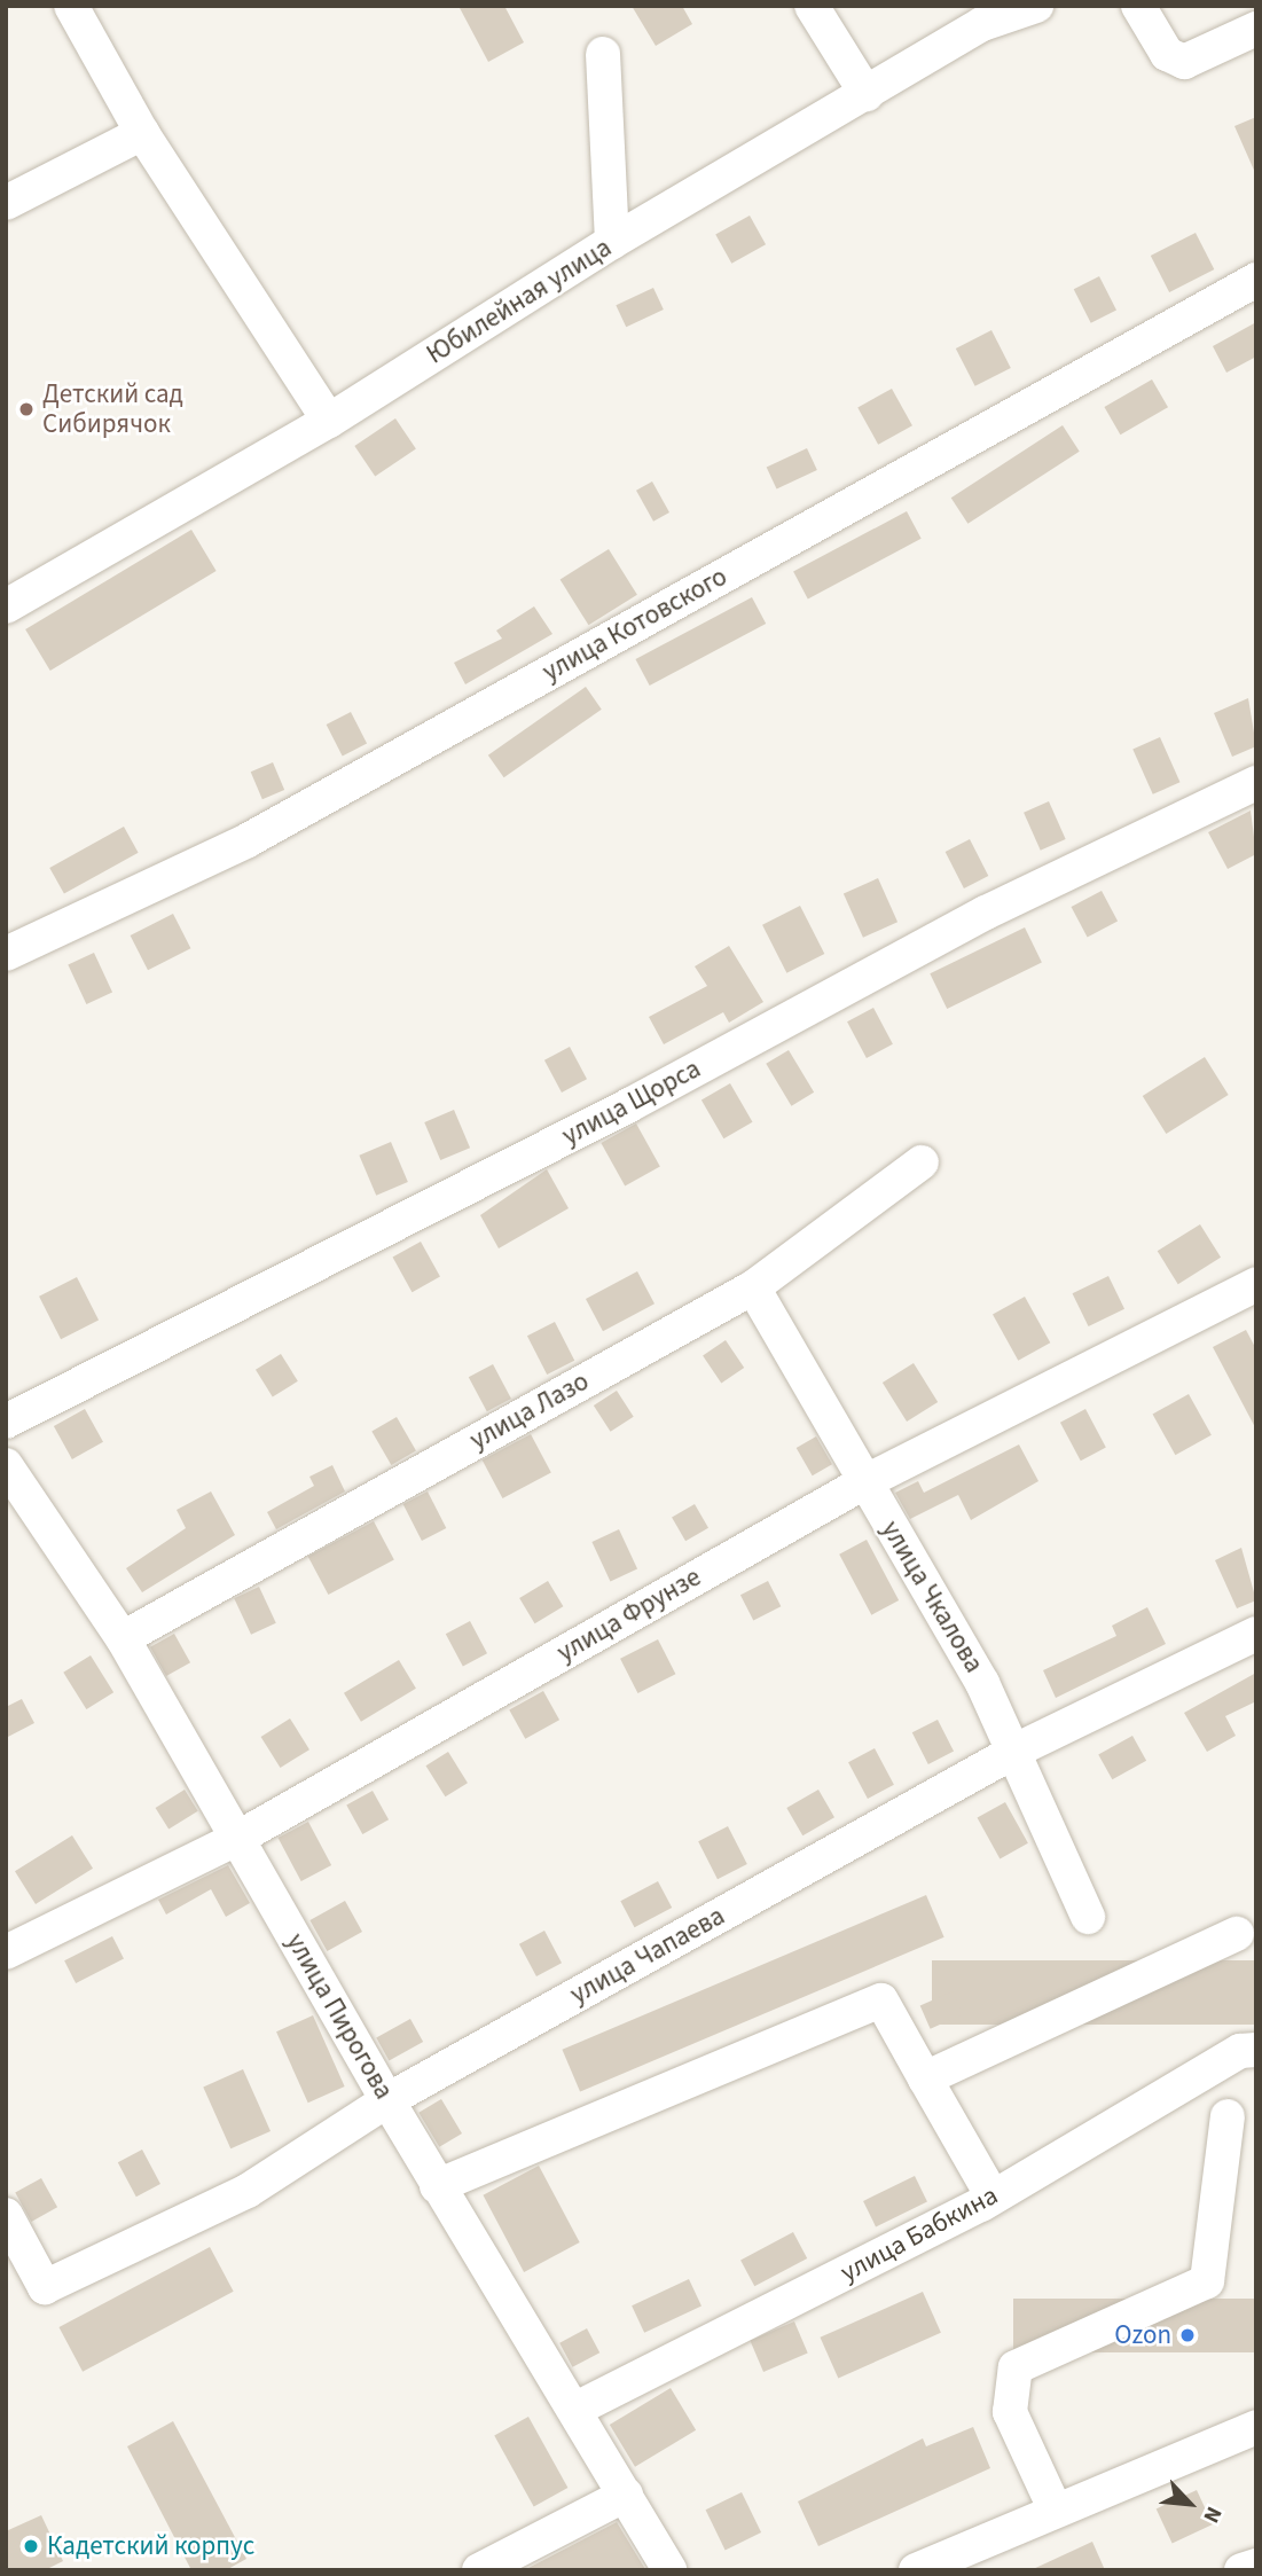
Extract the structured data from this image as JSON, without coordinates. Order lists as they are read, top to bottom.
{
  "streets": {
    "street": [
      "Юбилейная улица",
      "улица Котовского",
      "улица Щорса",
      "улица Лазо",
      "улица Чкалова",
      "улица Фрунзе",
      "улица Чапаева",
      "улица Пирогова",
      "улица Бабкина"
    ]
  },
  "crossings": [
    ["улица Лазо", "улица Чкалова"],
    ["улица Лазо", "улица Пирогова"],
    ["улица Чкалова", "улица Фрунзе"],
    ["улица Чкалова", "улица Чапаева"],
    ["улица Фрунзе", "улица Пирогова"],
    ["улица Чапаева", "улица Пирогова"],
    ["улица Пирогова", "улица Бабкина"]
  ],
  "places": ["Детский сад Сибирячок", "Ozon", "Кадетский корпус"],
  "north": "bottom right"
}
